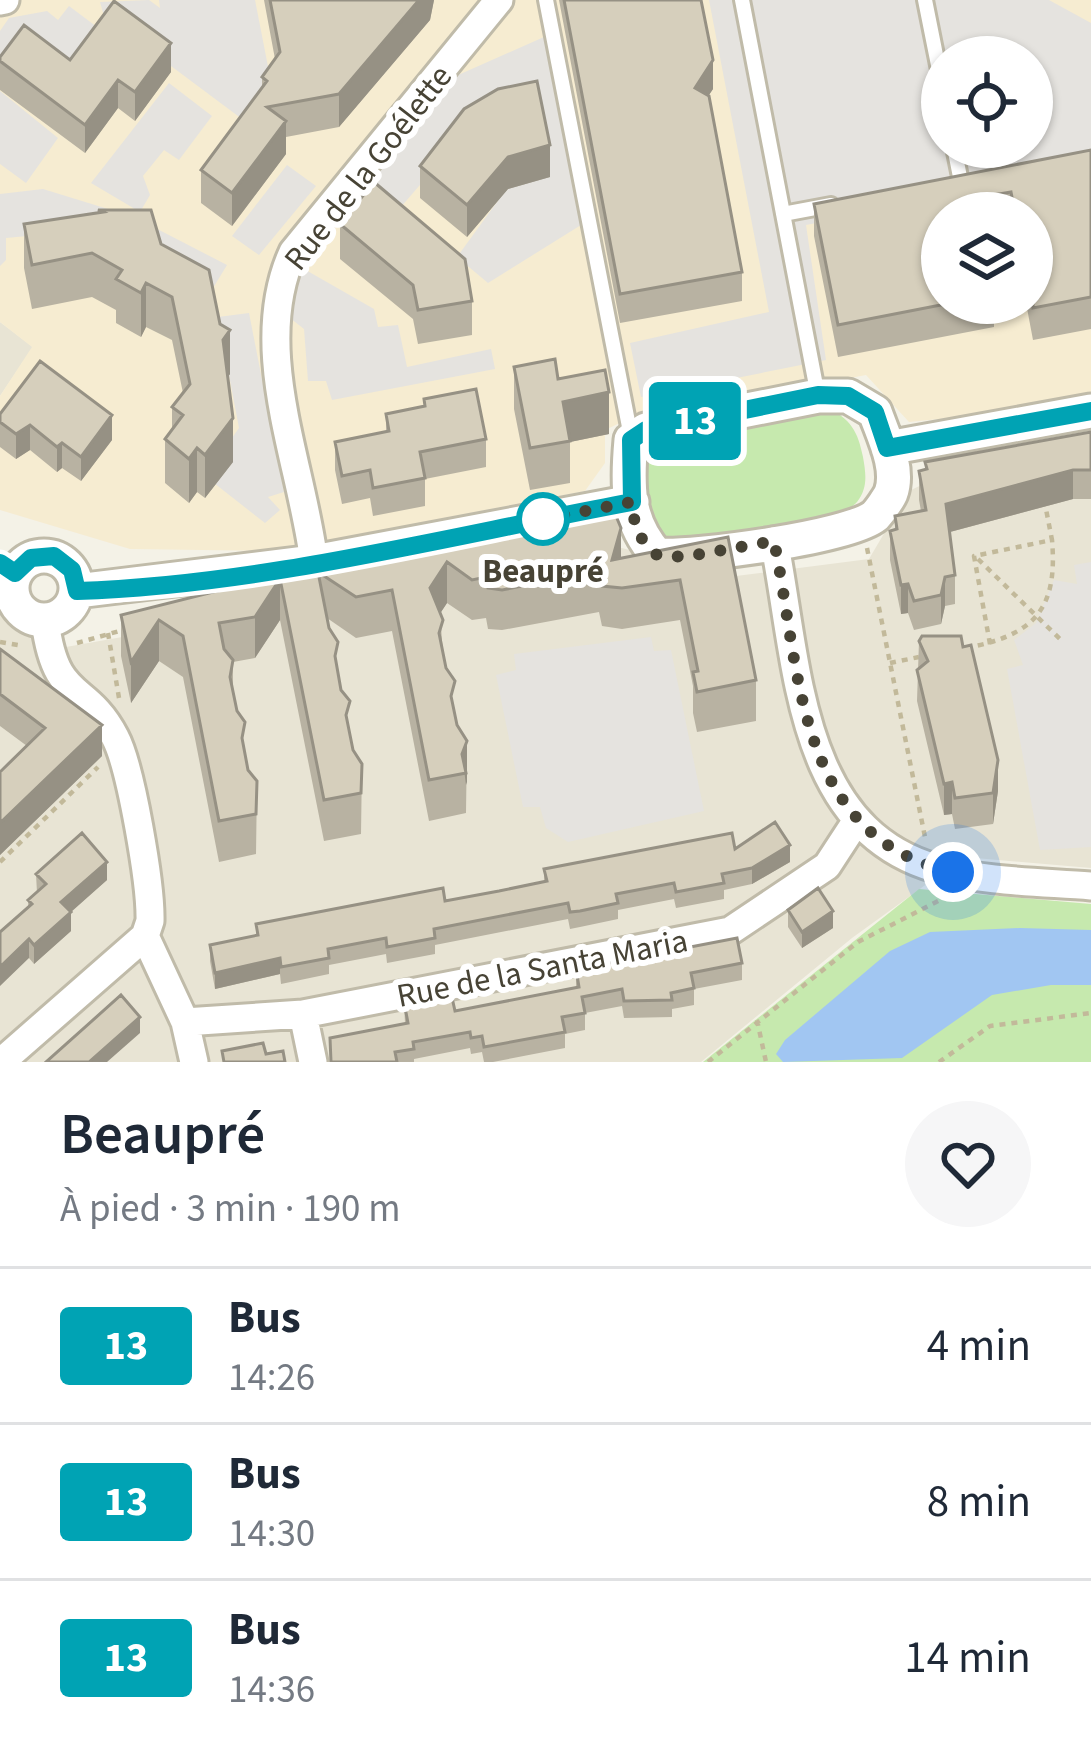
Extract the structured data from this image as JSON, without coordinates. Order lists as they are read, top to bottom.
{
  "streets": {
    "street": ["Rue de la Goélette", "Rue de la Santa Maria"]
  },
  "places": ["Beaupré"],
  "lines": ["bus line 13"],
  "page": {
    "on_map": "13",
    "heading": ["Beaupré", "À pied · 3 min · 190 m"],
    "list": [
      {
        "mark": "13",
        "name": "Bus",
        "note": "14:26",
        "value": "4 min"
      },
      {
        "mark": "13",
        "name": "Bus",
        "note": "14:30",
        "value": "8 min"
      },
      {
        "mark": "13",
        "name": "Bus",
        "note": "14:36",
        "value": "14 min"
      }
    ]
  }
}
